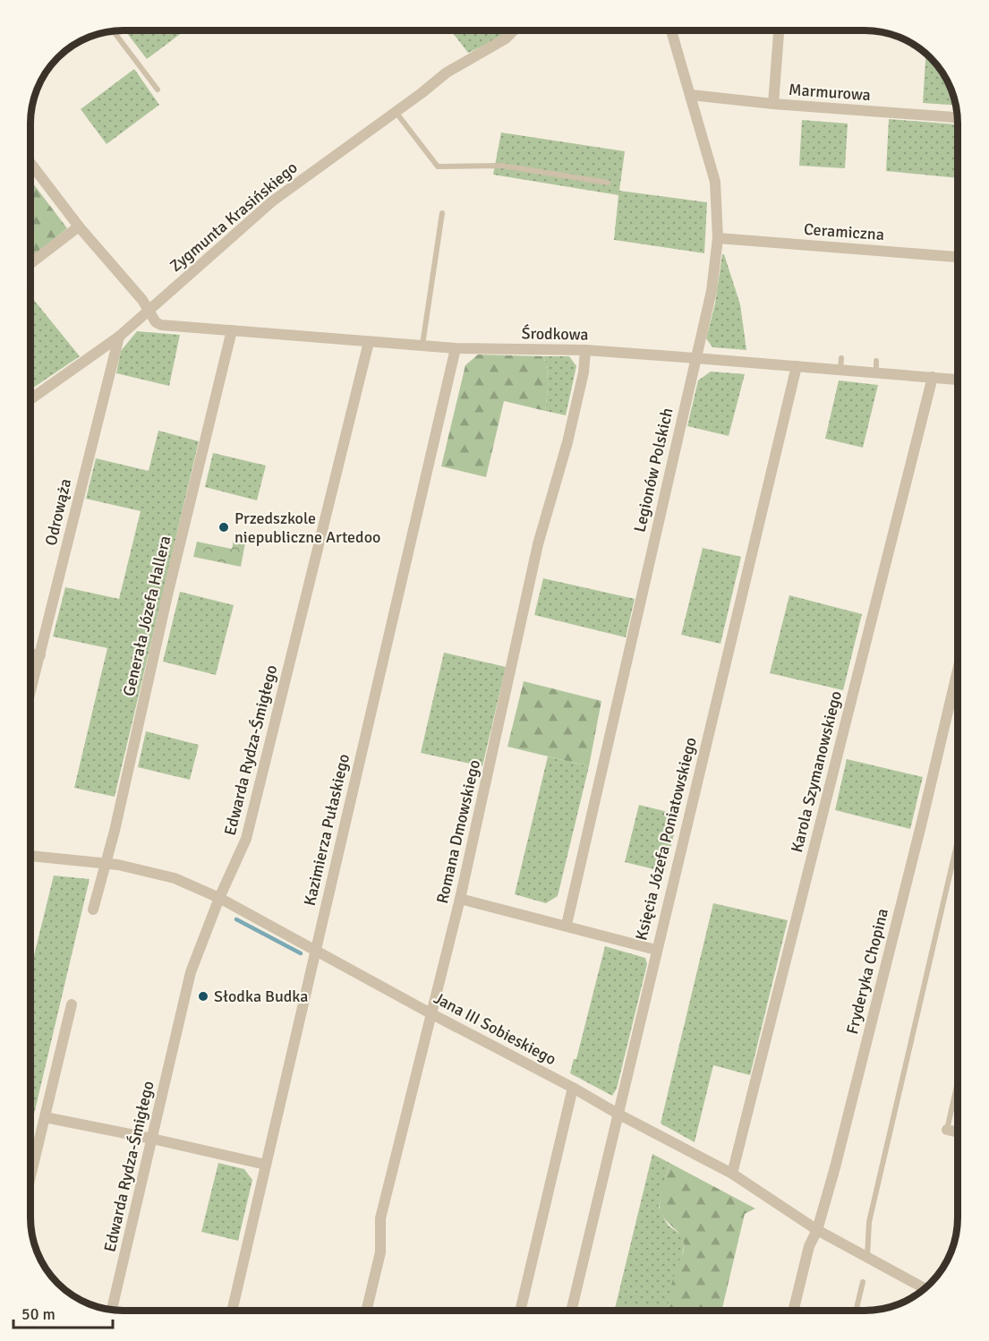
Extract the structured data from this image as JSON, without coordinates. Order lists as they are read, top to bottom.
{
  "streets": {
    "street": [
      "Marmurowa",
      "Zygmunta Krasińskiego",
      "Ceramiczna",
      "Środkowa",
      "Legionów Polskich",
      "Odrowąża",
      "Generała Józefa Hallera",
      "Edwarda Rydza-Śmigłego",
      "Karola Szymanowskiego",
      "Kazimierza Pułaskiego",
      "Romana Dmowskiego",
      "Księcia Józefa Poniatowskiego",
      "Fryderyka Chopina",
      "Jana III Sobieskiego"
    ]
  },
  "crossings": [
    ["Marmurowa", "Legionów Polskich"],
    ["Zygmunta Krasińskiego", "Środkowa"],
    ["Zygmunta Krasińskiego", "Odrowąża"],
    ["Ceramiczna", "Legionów Polskich"],
    ["Środkowa", "Legionów Polskich"],
    ["Środkowa", "Generała Józefa Hallera"],
    ["Środkowa", "Edwarda Rydza-Śmigłego"],
    ["Środkowa", "Karola Szymanowskiego"],
    ["Środkowa", "Kazimierza Pułaskiego"],
    ["Środkowa", "Romana Dmowskiego"],
    ["Środkowa", "Księcia Józefa Poniatowskiego"],
    ["Generała Józefa Hallera", "Jana III Sobieskiego"],
    ["Edwarda Rydza-Śmigłego", "Jana III Sobieskiego"],
    ["Karola Szymanowskiego", "Jana III Sobieskiego"],
    ["Kazimierza Pułaskiego", "Jana III Sobieskiego"],
    ["Romana Dmowskiego", "Jana III Sobieskiego"],
    ["Księcia Józefa Poniatowskiego", "Jana III Sobieskiego"],
    ["Fryderyka Chopina", "Jana III Sobieskiego"]
  ],
  "places": ["Przedszkole niepubliczne Artedoo", "Słodka Budka"],
  "scale_bar": "50 m"
}
